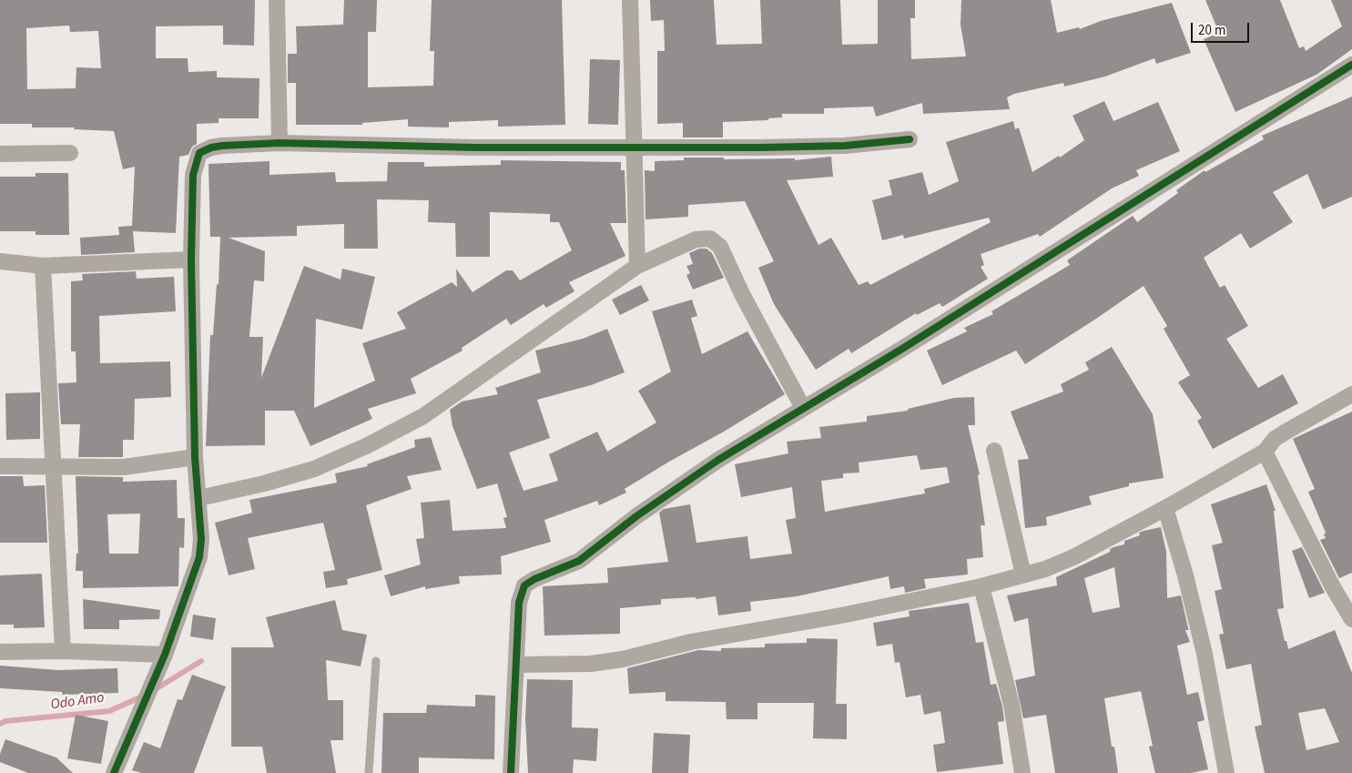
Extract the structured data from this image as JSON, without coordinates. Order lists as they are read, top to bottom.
{
  "water": ["Odo Amo"],
  "scale_bar": "20 m"
}
